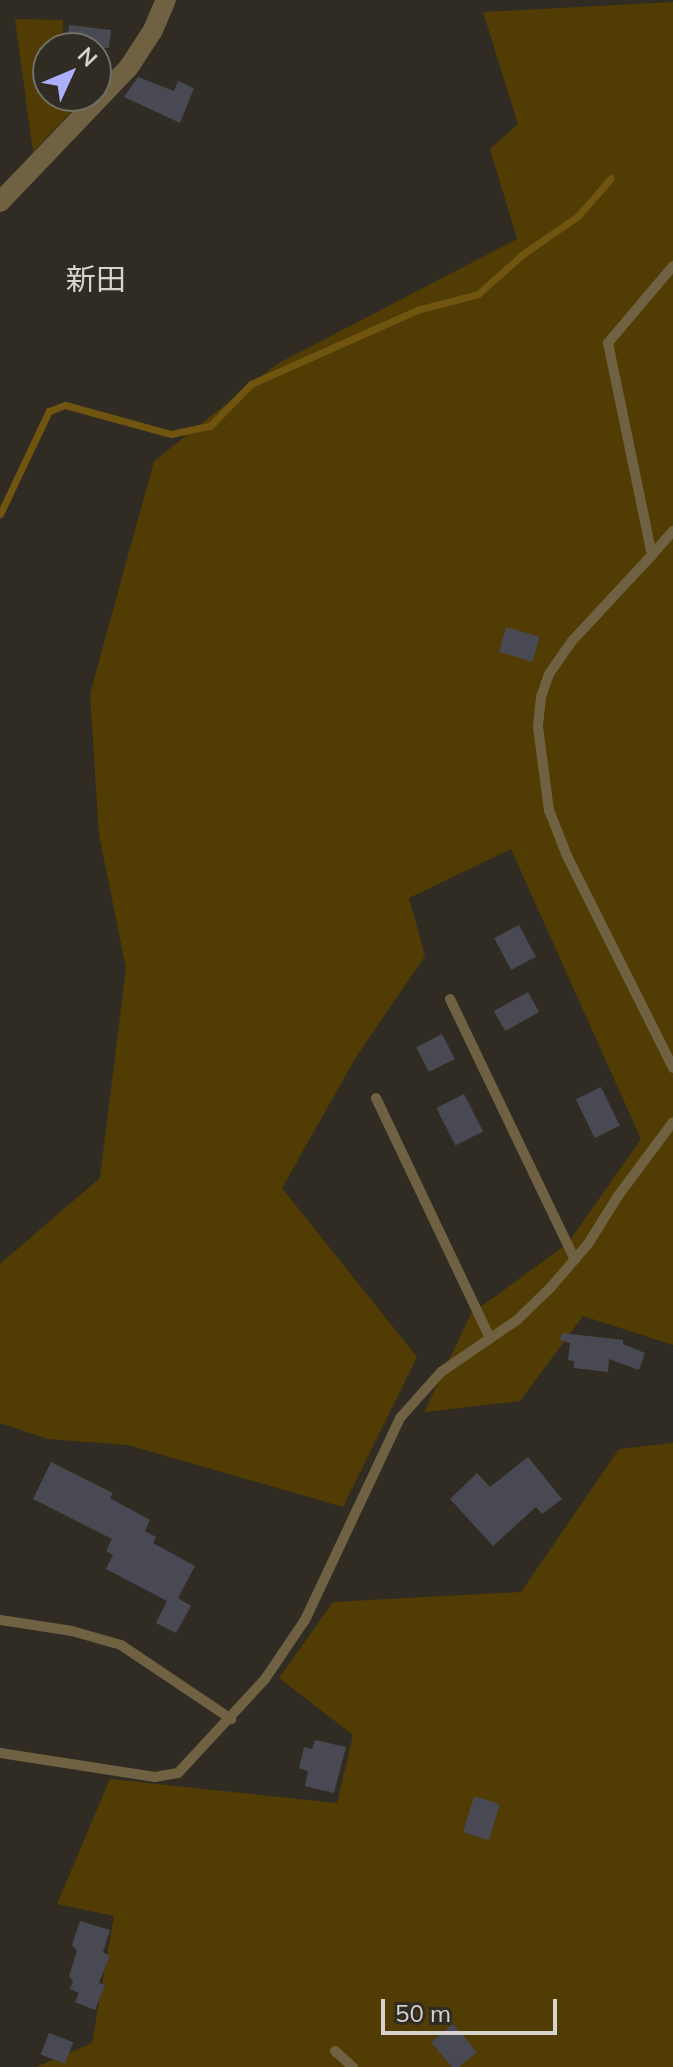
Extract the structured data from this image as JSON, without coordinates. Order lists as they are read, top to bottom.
{
  "districts": ["新田"],
  "scale_bar": "50 m",
  "north": "top right"
}
